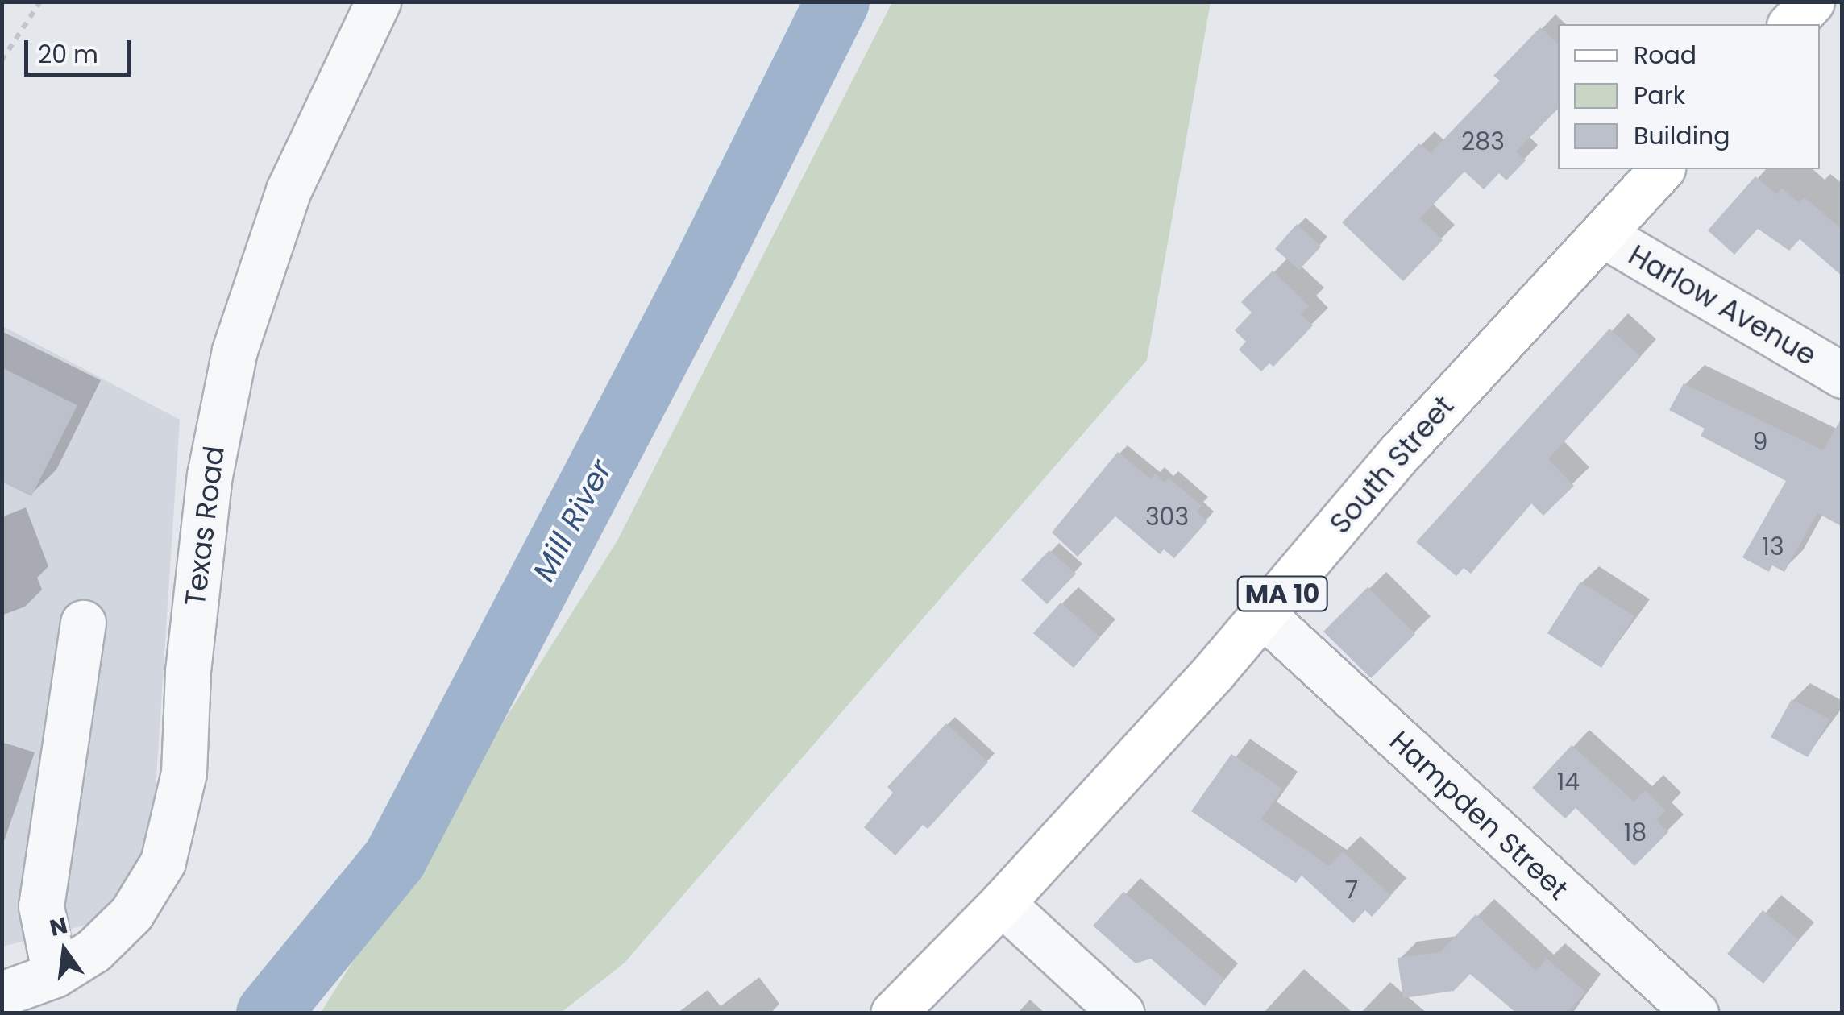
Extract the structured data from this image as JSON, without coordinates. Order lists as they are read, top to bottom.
{
  "streets": {
    "main road": ["South Street", "MA 10"],
    "street": ["Harlow Avenue", "Texas Road", "Hampden Street"]
  },
  "crossings": [
    ["Harlow Avenue", "South Street"],
    ["South Street", "Hampden Street"]
  ],
  "water": ["Mill River"],
  "house_numbers": [
    "283",
    "9",
    "303",
    "13",
    "14",
    "18",
    "7"
  ],
  "legend": ["Road", "Park", "Building"],
  "scale_bar": "20 m",
  "north": "top"
}
